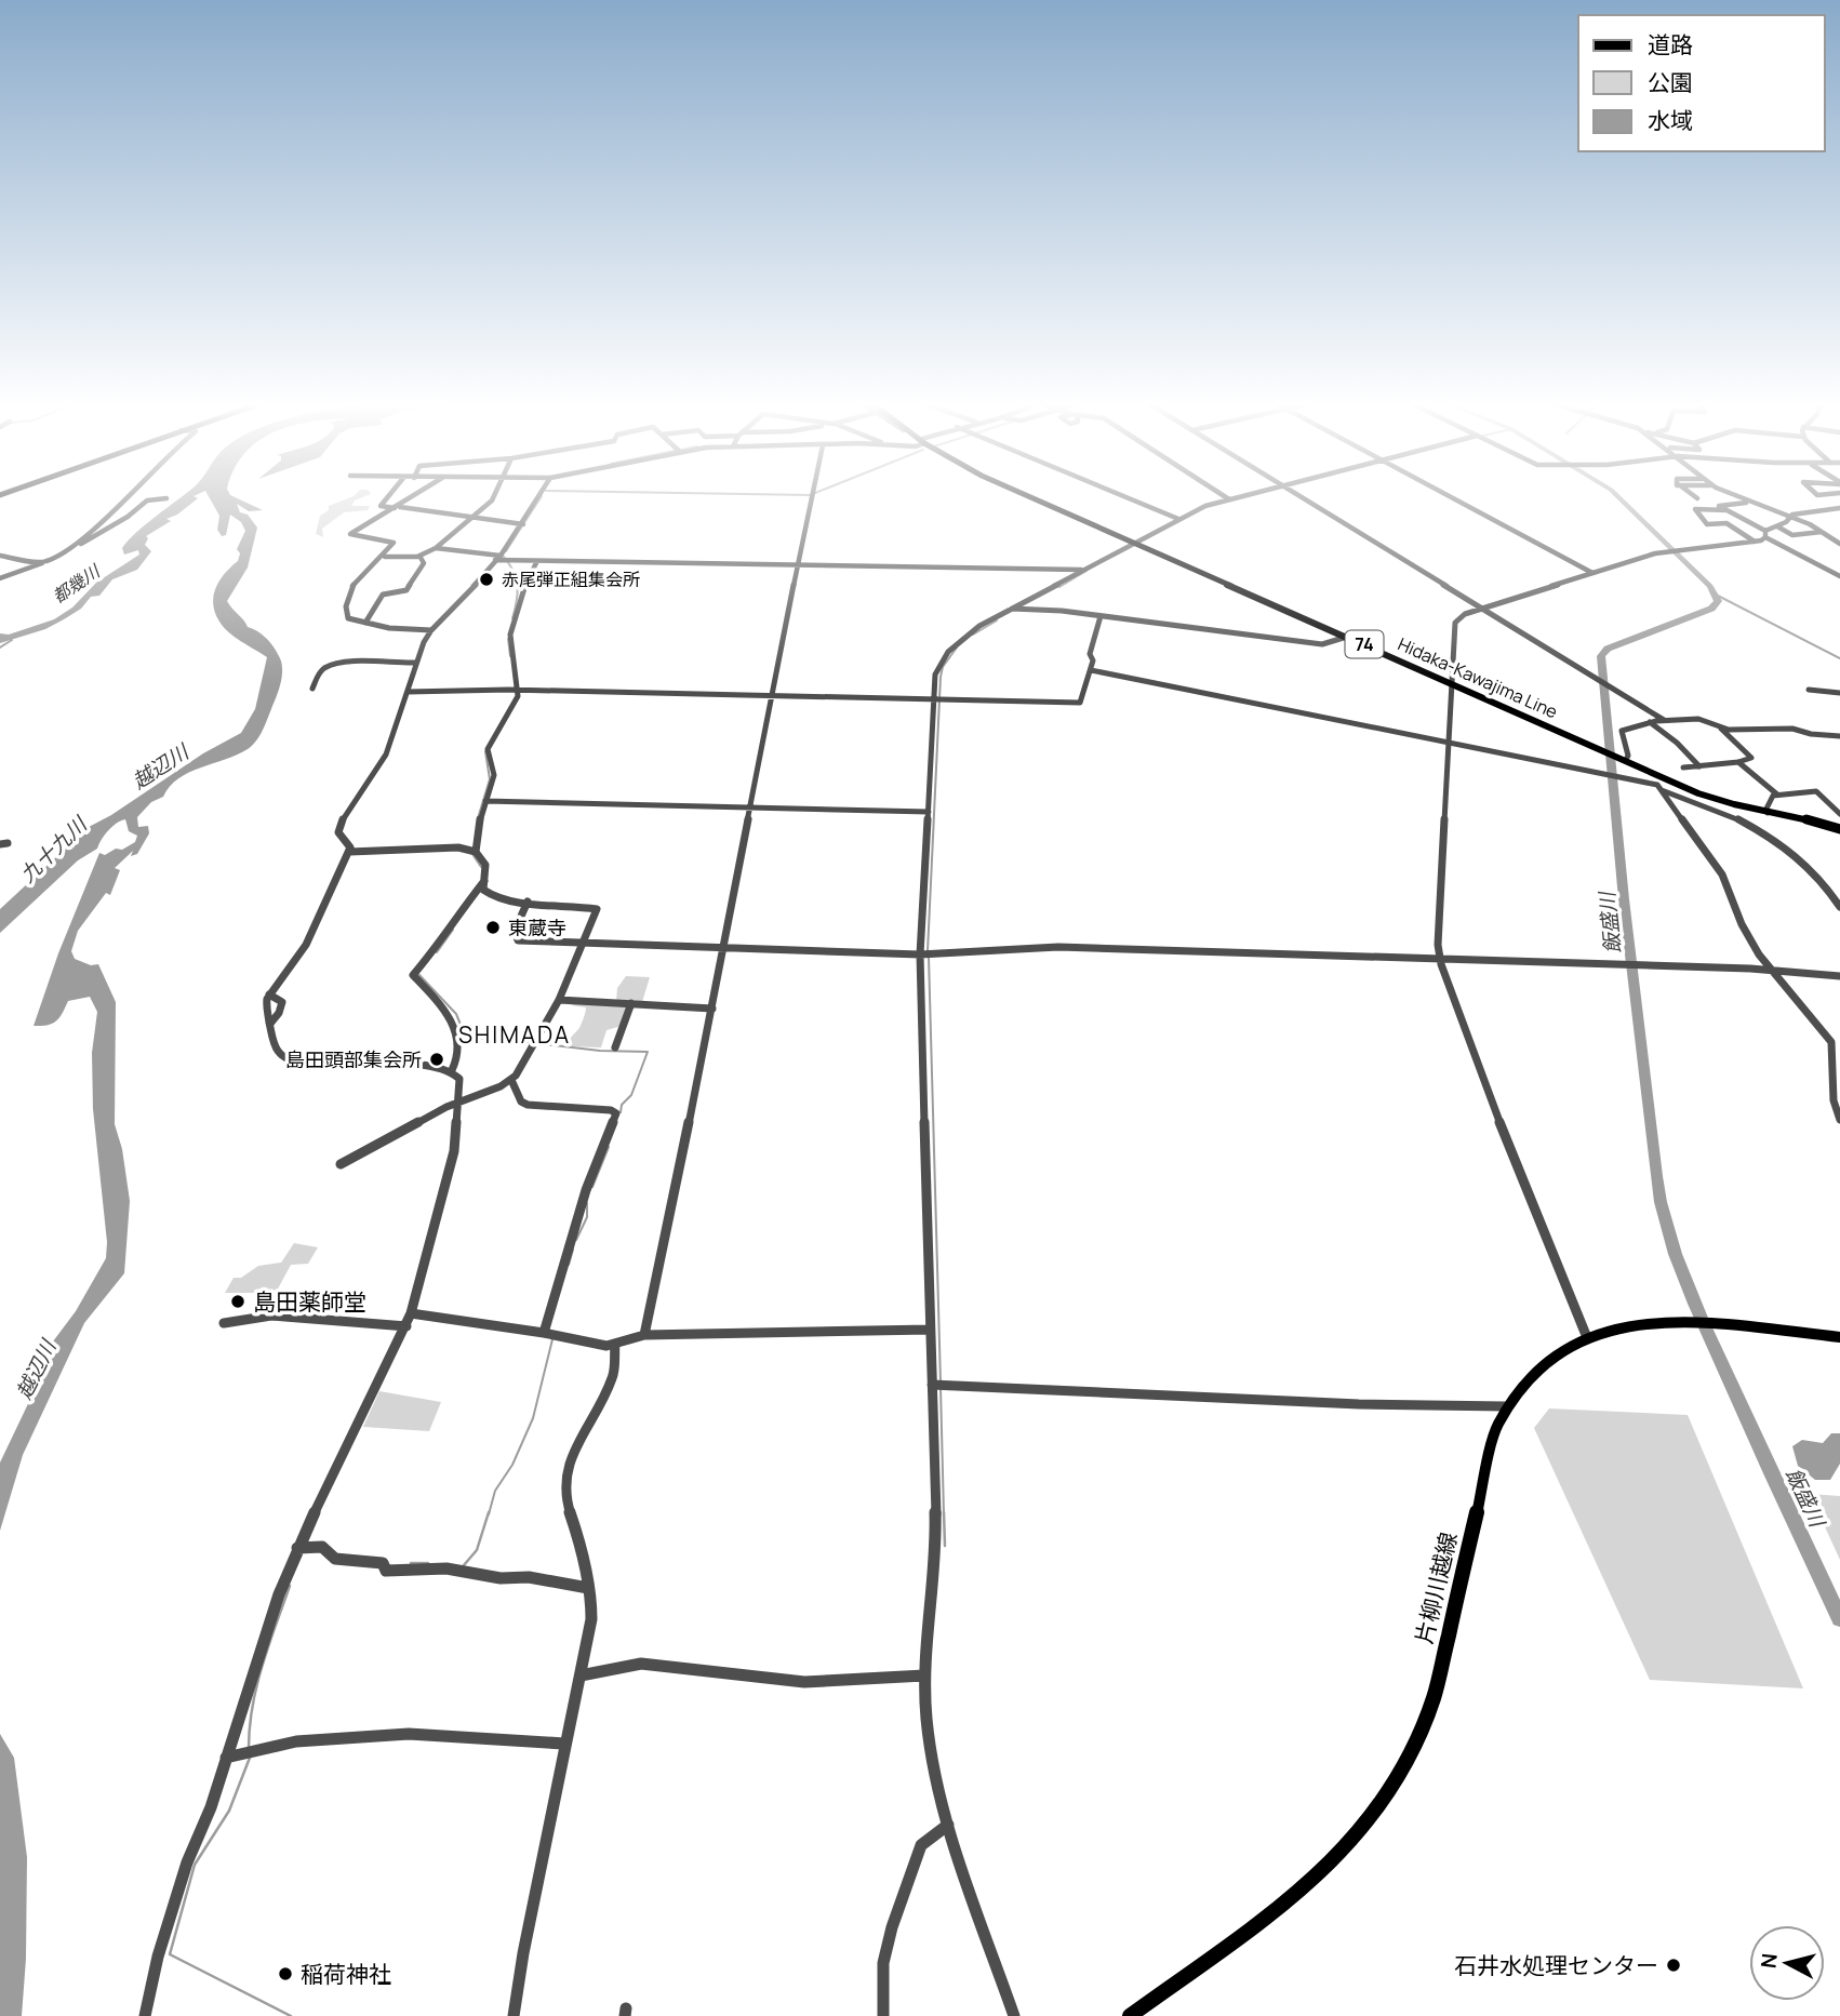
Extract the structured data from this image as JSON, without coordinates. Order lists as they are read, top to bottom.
{
  "streets": {
    "main road": ["74", "Hidaka-Kawajima Line", "片柳川越線"]
  },
  "districts": ["SHIMADA"],
  "water": [
    "都幾川",
    "越辺川",
    "九十九川",
    "飯盛川"
  ],
  "places": [
    "赤尾弾正組集会所",
    "東蔵寺",
    "島田頭部集会所",
    "島田薬師堂",
    "石井水処理センター",
    "稲荷神社"
  ],
  "legend": ["道路", "公園", "水域"],
  "north": "left"
}
